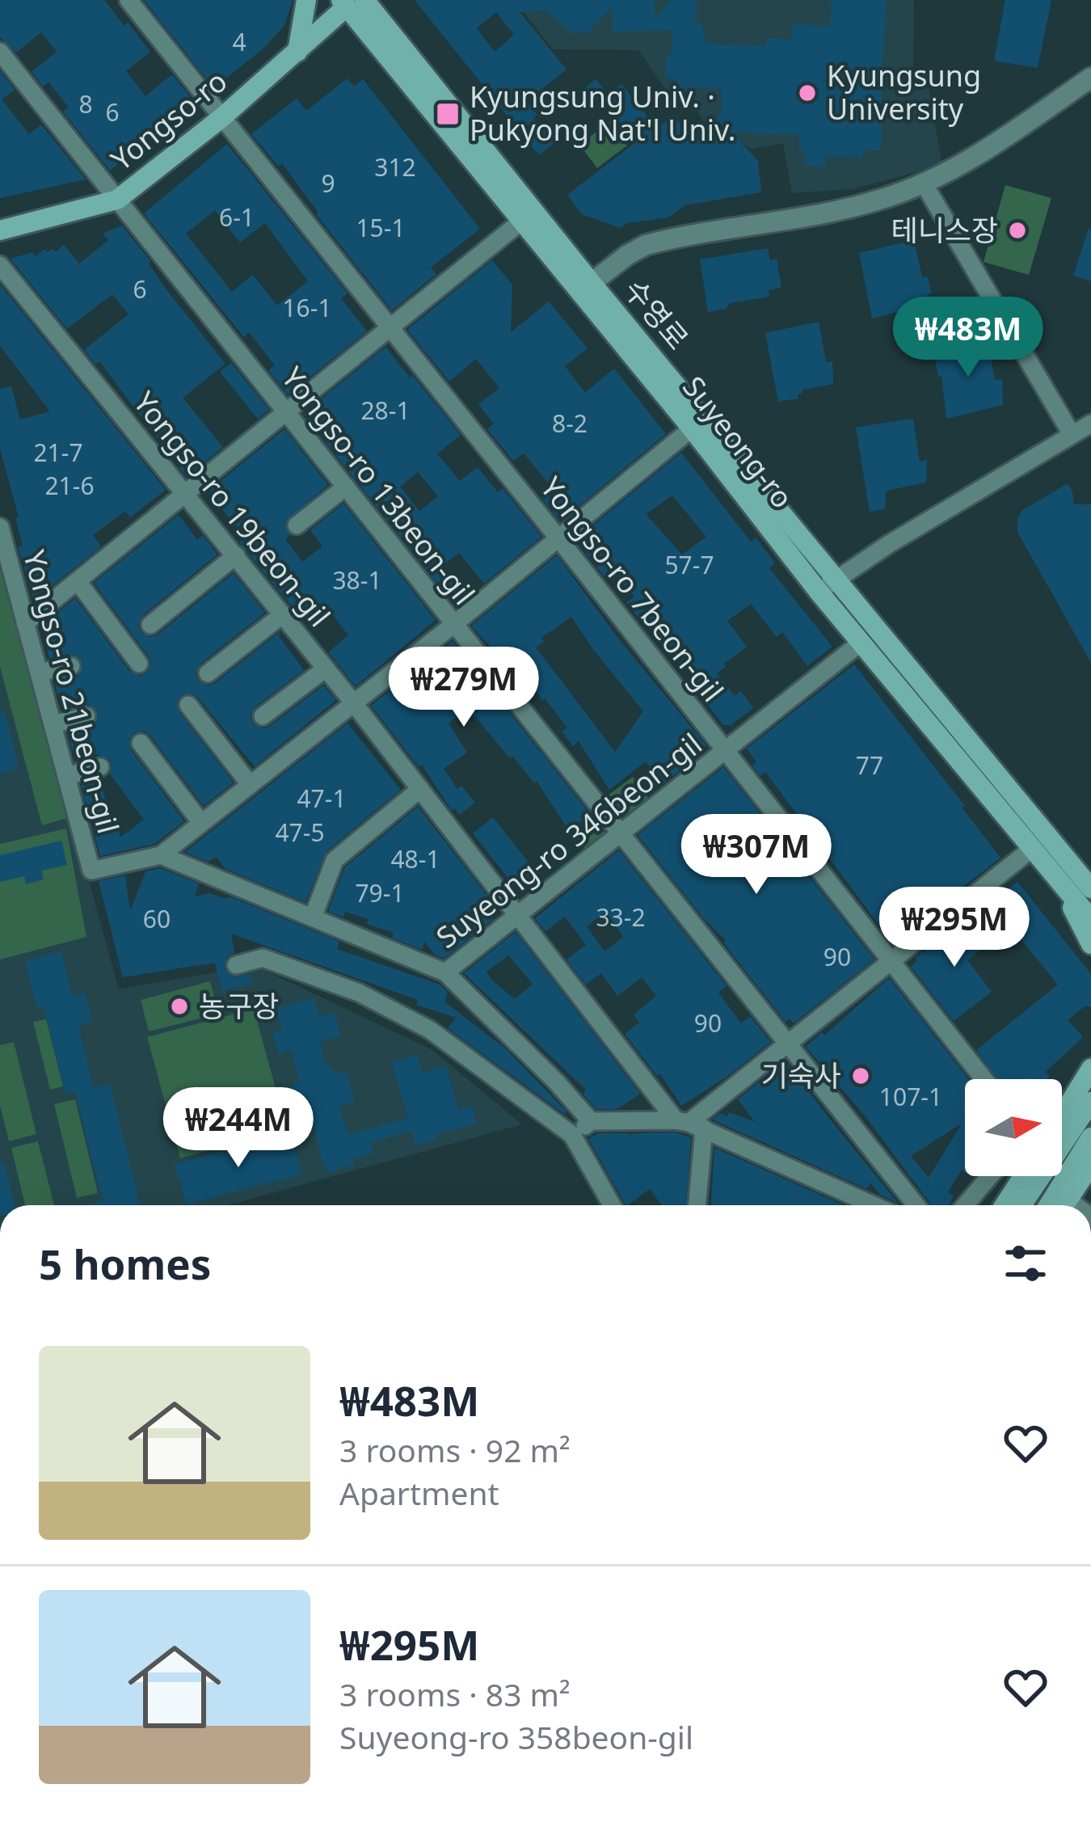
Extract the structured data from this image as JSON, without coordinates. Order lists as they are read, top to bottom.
{
  "streets": {
    "main road": ["Yongso-ro", "수영로", "Suyeong-ro"],
    "street": [
      "Yongso-ro 13beon-gil",
      "Yongso-ro 19beon-gil",
      "Yongso-ro 7beon-gil",
      "Yongso-ro 21beon-gil",
      "Suyeong-ro 346beon-gil"
    ]
  },
  "crossings": [
    ["Yongso-ro", "수영로"],
    ["Yongso-ro", "Suyeong-ro"],
    ["Yongso-ro", "Yongso-ro 13beon-gil"],
    ["Yongso-ro", "Yongso-ro 7beon-gil"],
    ["수영로", "Suyeong-ro"],
    ["Suyeong-ro", "Suyeong-ro 346beon-gil"],
    ["Yongso-ro 13beon-gil", "Suyeong-ro 346beon-gil"],
    ["Yongso-ro 19beon-gil", "Suyeong-ro 346beon-gil"],
    ["Yongso-ro 7beon-gil", "Suyeong-ro 346beon-gil"]
  ],
  "places": {
    "other": [
      "Kyungsung University",
      "테니스장",
      "농구장",
      "기숙사"
    ],
    "transit": ["Kyungsung Univ. · Pukyong Nat'l Univ."]
  },
  "house_numbers": [
    "4",
    "8",
    "6",
    "312",
    "9",
    "6-1",
    "15-1",
    "6",
    "16-1",
    "28-1",
    "8-2",
    "21-7",
    "21-6",
    "57-7",
    "38-1",
    "77",
    "47-1",
    "47-5",
    "48-1",
    "79-1",
    "33-2",
    "60",
    "90",
    "90",
    "107-1"
  ],
  "north": "right",
  "page": {
    "price": [
      "₩483M",
      "₩279M",
      "₩307M",
      "₩295M",
      "₩244M"
    ],
    "heading": "5 homes",
    "list": [
      {
        "name": "₩483M",
        "note": "3 rooms · 92 m² · Apartment"
      },
      {
        "name": "₩295M",
        "note": "3 rooms · 83 m² · Suyeong-ro 358beon-gil"
      }
    ]
  }
}
